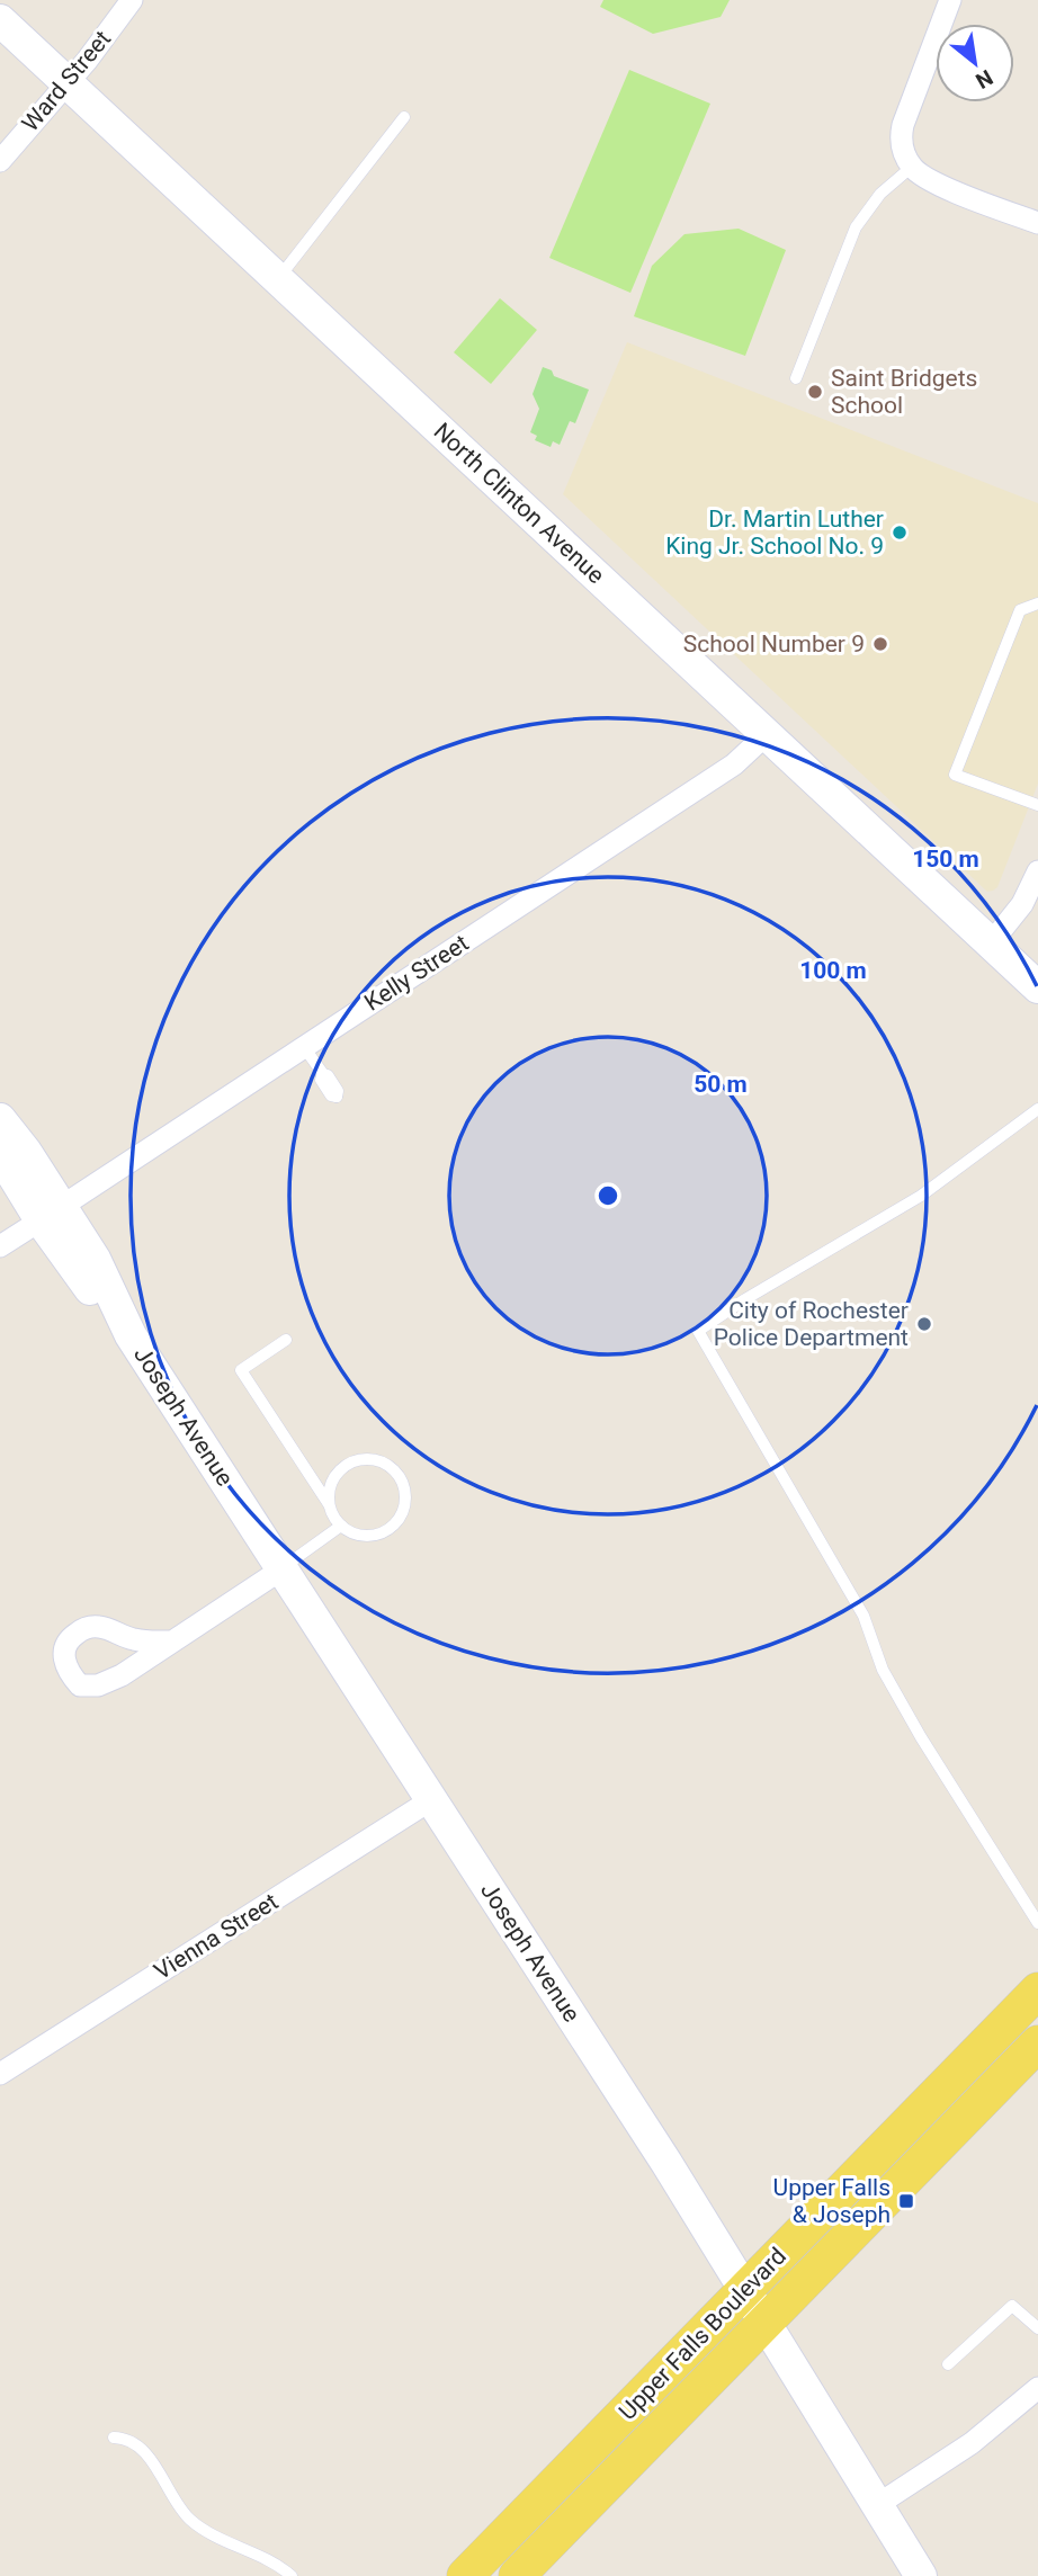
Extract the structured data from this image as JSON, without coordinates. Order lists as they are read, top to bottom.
{
  "streets": {
    "main road": ["North Clinton Avenue", "Joseph Avenue", "Upper Falls Boulevard"],
    "street": ["Ward Street", "Kelly Street", "Vienna Street"]
  },
  "crossings": [
    ["Ward Street", "North Clinton Avenue"],
    ["North Clinton Avenue", "Kelly Street"],
    ["Kelly Street", "Joseph Avenue"],
    ["Joseph Avenue", "Vienna Street"],
    ["Joseph Avenue", "Upper Falls Boulevard"]
  ],
  "places": {
    "other": [
      "Saint Bridgets School",
      "Dr. Martin Luther King Jr. School No. 9",
      "School Number 9",
      "City of Rochester Police Department"
    ],
    "transit": ["Upper Falls & Joseph"]
  },
  "north": "bottom right",
  "rings": ["150 m", "100 m", "50 m"]
}
